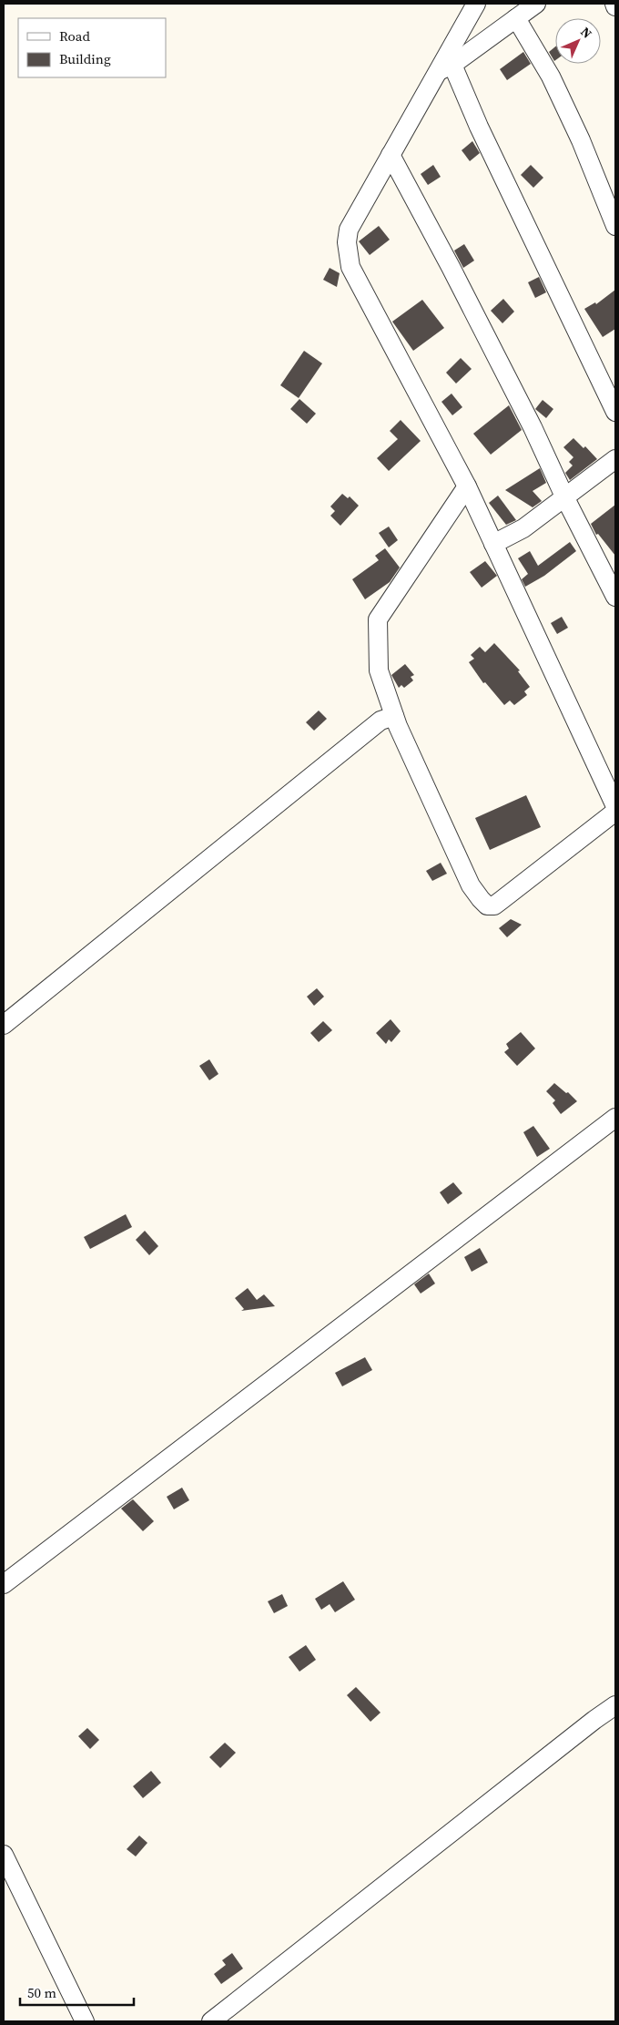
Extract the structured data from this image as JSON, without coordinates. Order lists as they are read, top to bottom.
{
  "legend": ["Road", "Building"],
  "scale_bar": "50 m",
  "north": "top right"
}
